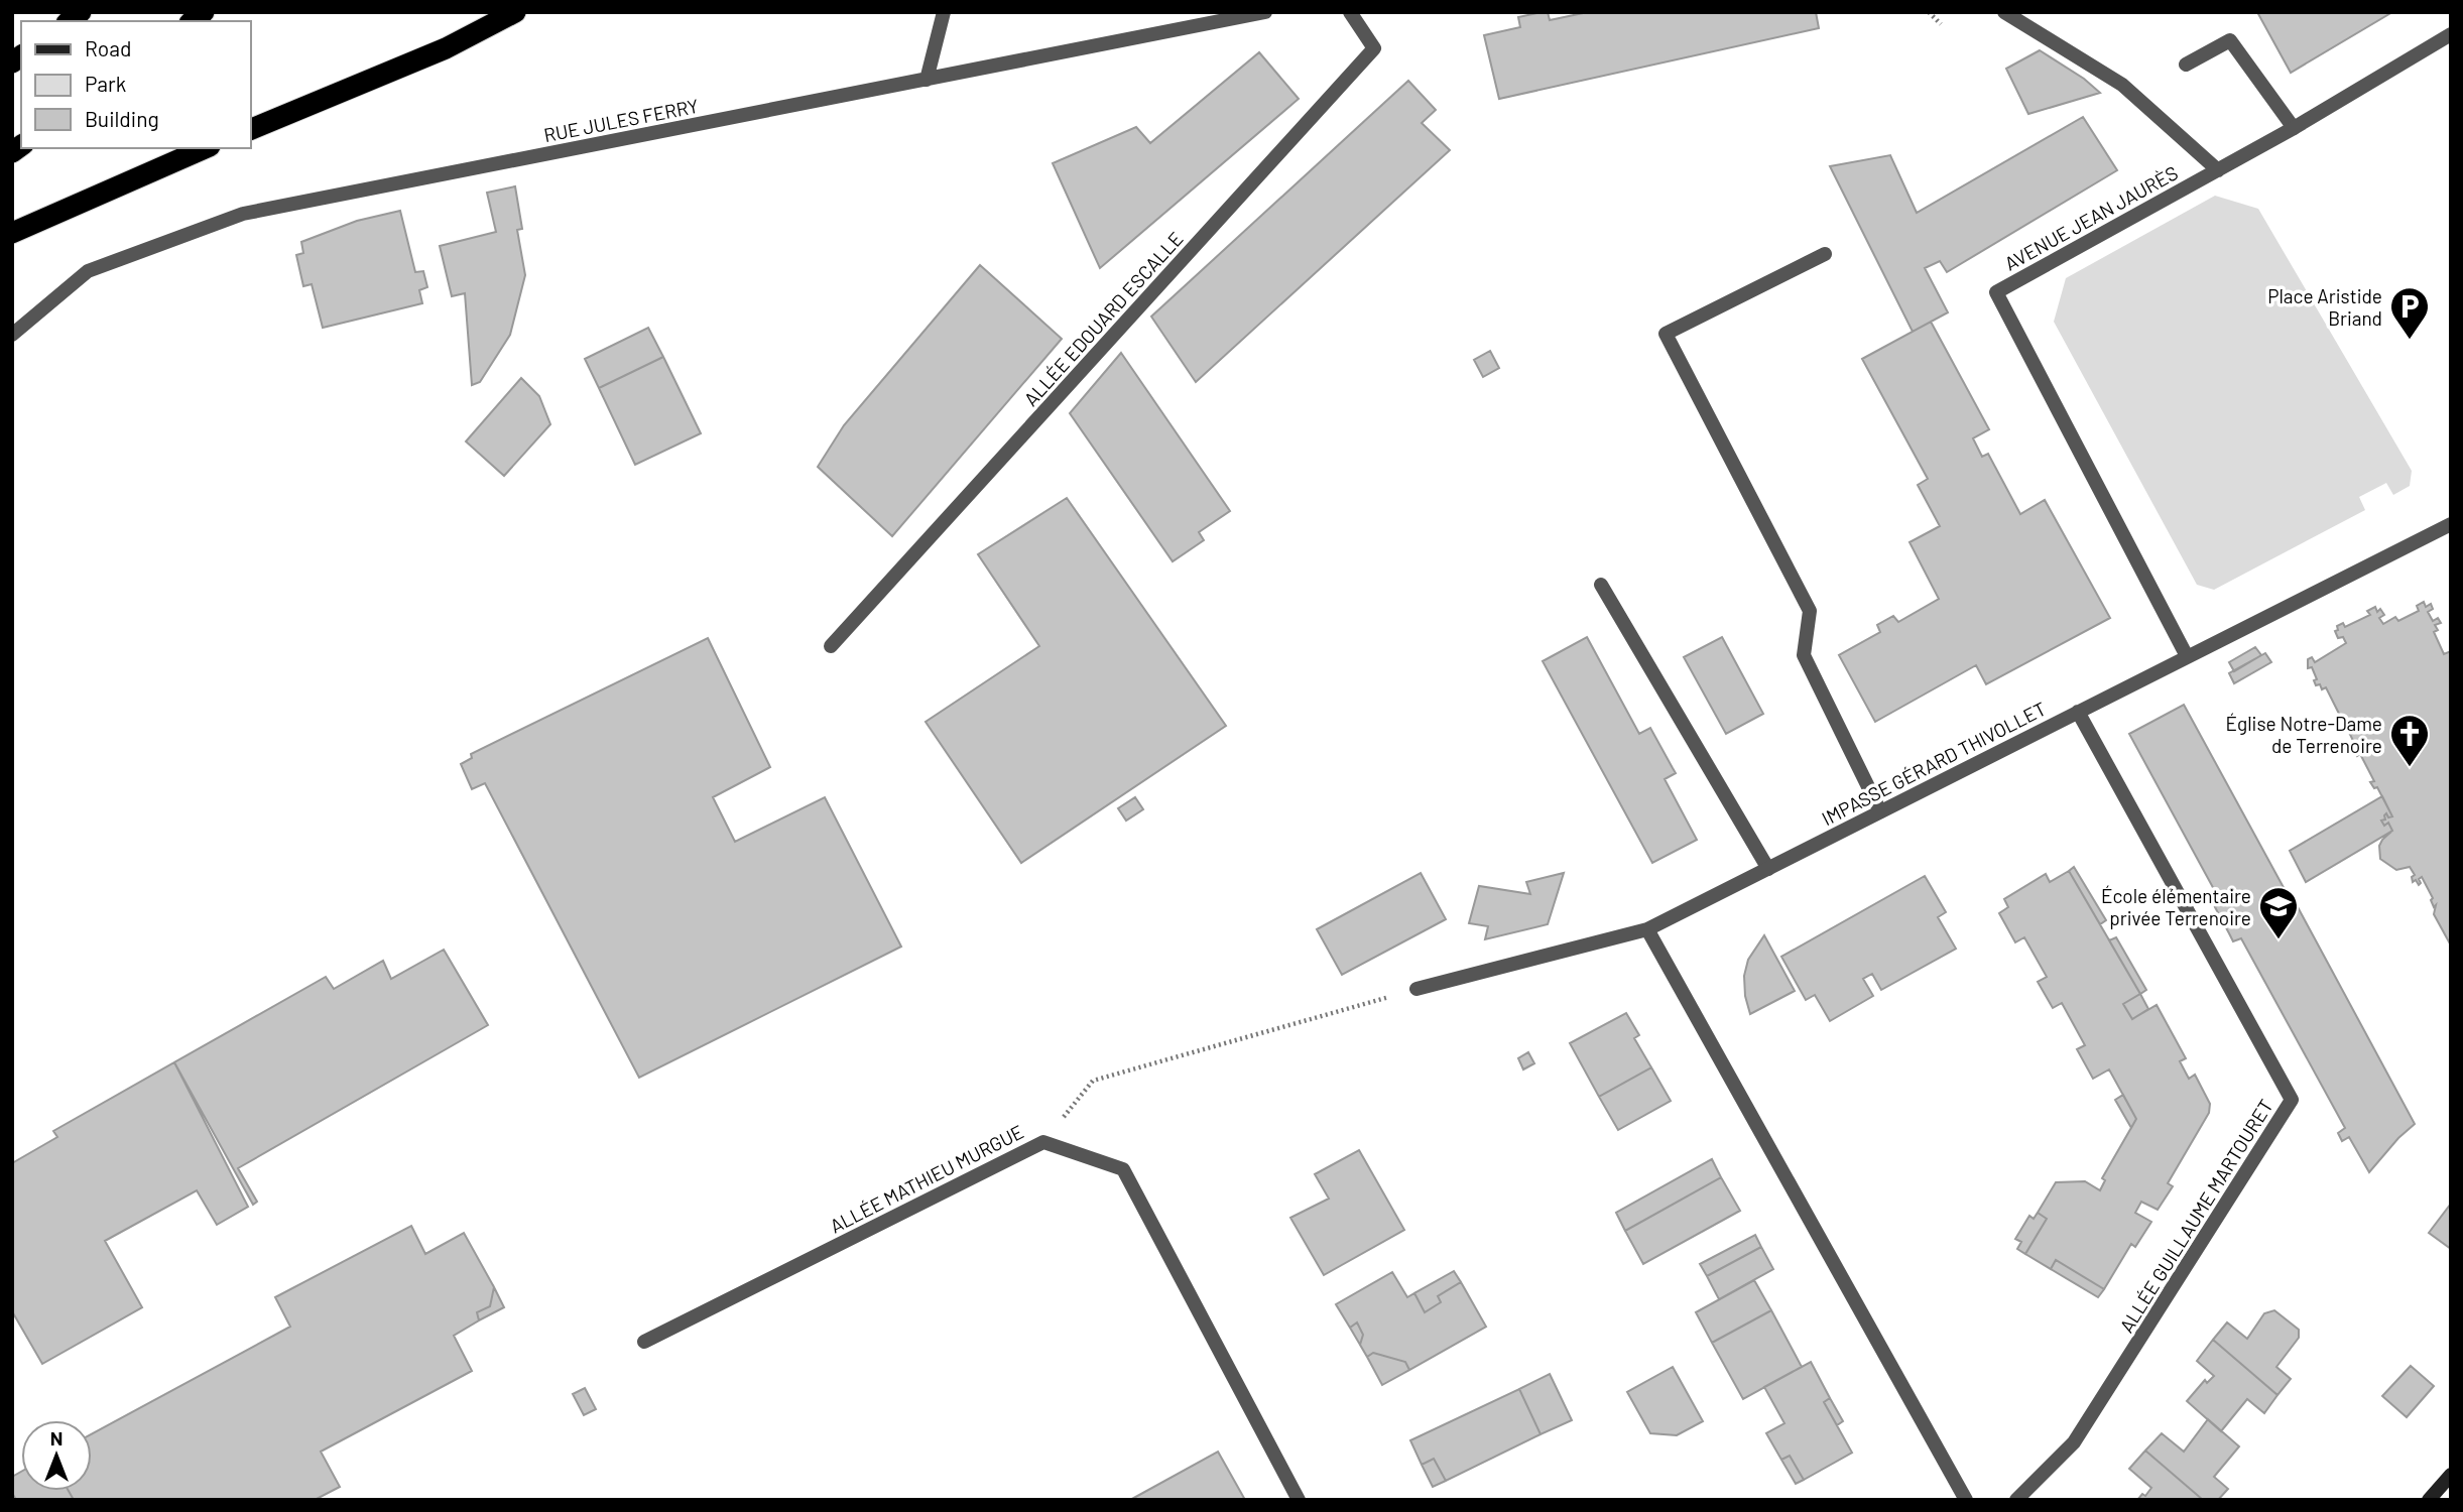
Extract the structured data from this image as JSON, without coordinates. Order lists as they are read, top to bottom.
{
  "streets": {
    "street": [
      "RUE JULES FERRY",
      "AVENUE JEAN JAURÈS",
      "ALLÉE EDOUARD ESCALLE",
      "IMPASSE GÉRARD THIVOLLET",
      "ALLÉE MATHIEU MURGUE",
      "ALLÉE GUILLAUME MARTOURET"
    ]
  },
  "crossings": [
    ["AVENUE JEAN JAURÈS", "IMPASSE GÉRARD THIVOLLET"],
    ["IMPASSE GÉRARD THIVOLLET", "ALLÉE GUILLAUME MARTOURET"]
  ],
  "places": {
    "parking": ["Place Aristide Briand"],
    "church": ["Église Notre-Dame de Terrenoire"],
    "school or university": ["École élémentaire privée Terrenoire"]
  },
  "legend": ["Road", "Park", "Building"],
  "north": "top"
}
